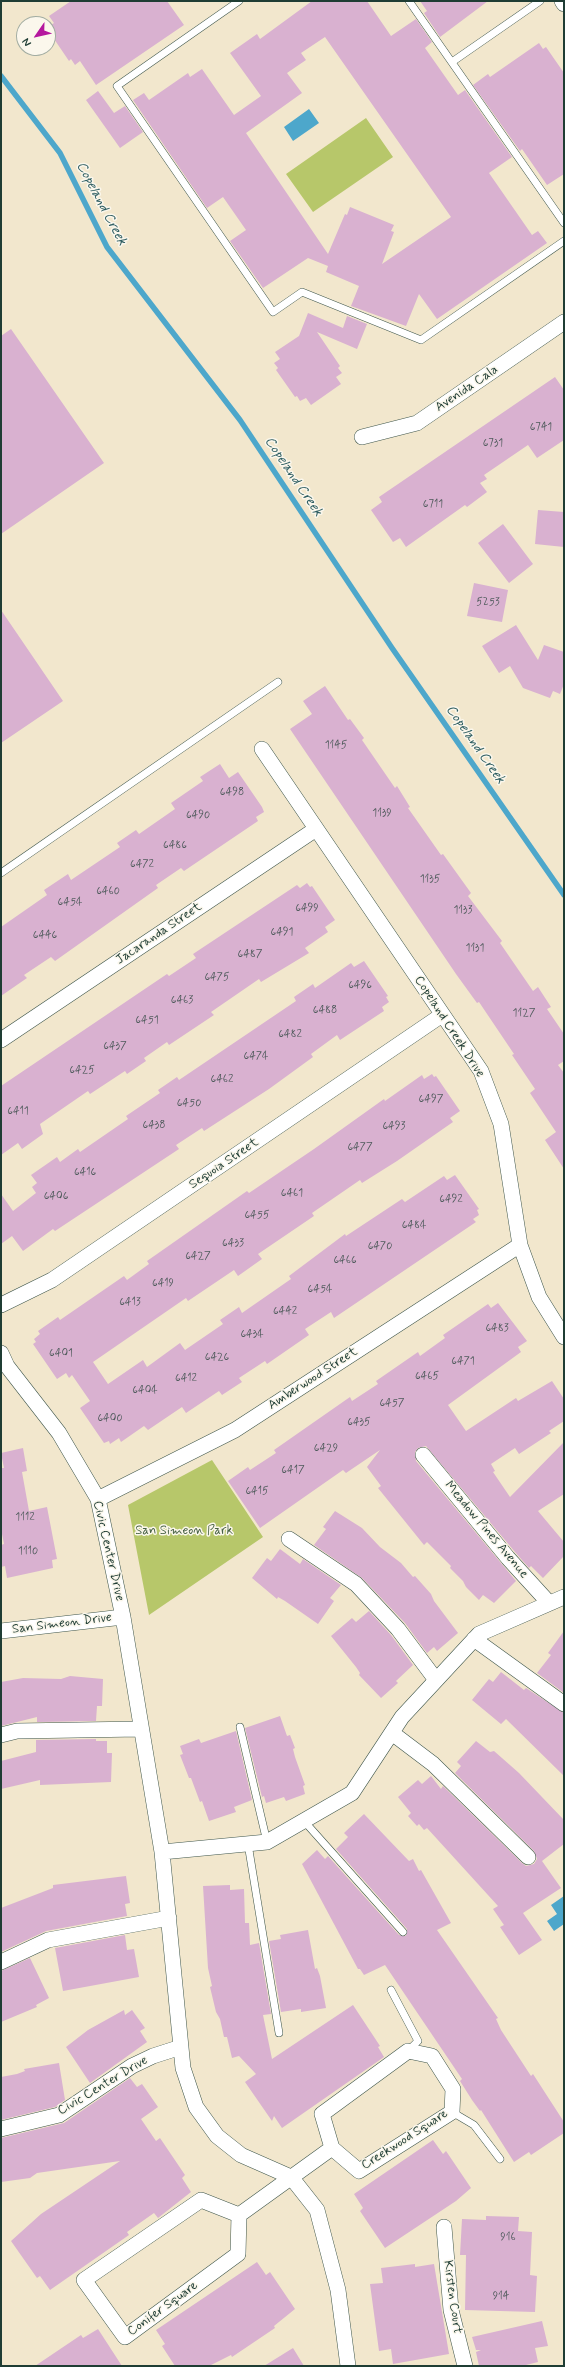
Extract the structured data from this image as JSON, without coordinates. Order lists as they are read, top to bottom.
{
  "streets": {
    "street": [
      "Avenida Cala",
      "Jacaranda Street",
      "Copeland Creek Drive",
      "Sequoia Street",
      "Amberwood Street",
      "Meadow Pines Avenue",
      "Civic Center Drive",
      "San Simeon Drive",
      "Creekwood Square",
      "Kirsten Court",
      "Conifer Square"
    ]
  },
  "crossings": [
    ["Jacaranda Street", "Copeland Creek Drive"],
    ["Copeland Creek Drive", "Sequoia Street"],
    ["Copeland Creek Drive", "Amberwood Street"],
    ["Amberwood Street", "Civic Center Drive"],
    ["Civic Center Drive", "San Simeon Drive"]
  ],
  "water": ["Copeland Creek"],
  "parks": ["San Simeon Park"],
  "house_numbers": [
    "6741",
    "6731",
    "6711",
    "5253",
    "1145",
    "6498",
    "1139",
    "6490",
    "6486",
    "6472",
    "1135",
    "6460",
    "6454",
    "6499",
    "1133",
    "6491",
    "6446",
    "1131",
    "6487",
    "6475",
    "6496",
    "6463",
    "6488",
    "1127",
    "6451",
    "6482",
    "6437",
    "6474",
    "6425",
    "6462",
    "6497",
    "6450",
    "6411",
    "6438",
    "6493",
    "6477",
    "6416",
    "6461",
    "6406",
    "6492",
    "6455",
    "6484",
    "6433",
    "6470",
    "6427",
    "6466",
    "6419",
    "6454",
    "6413",
    "6442",
    "6483",
    "6434",
    "6401",
    "6426",
    "6471",
    "6465",
    "6412",
    "6404",
    "6457",
    "6400",
    "6435",
    "6429",
    "6417",
    "6415",
    "1112",
    "1110",
    "916",
    "914"
  ],
  "north": "bottom left"
}
